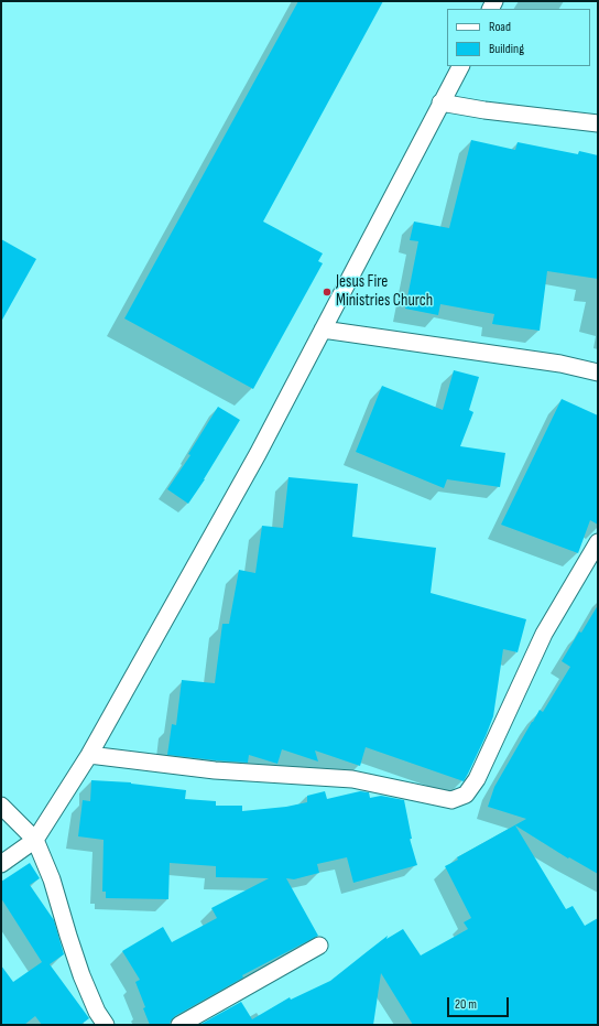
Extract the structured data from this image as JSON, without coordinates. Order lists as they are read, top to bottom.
{
  "places": ["Jesus Fire Ministries Church"],
  "legend": ["Road", "Building"],
  "scale_bar": "20 m"
}
